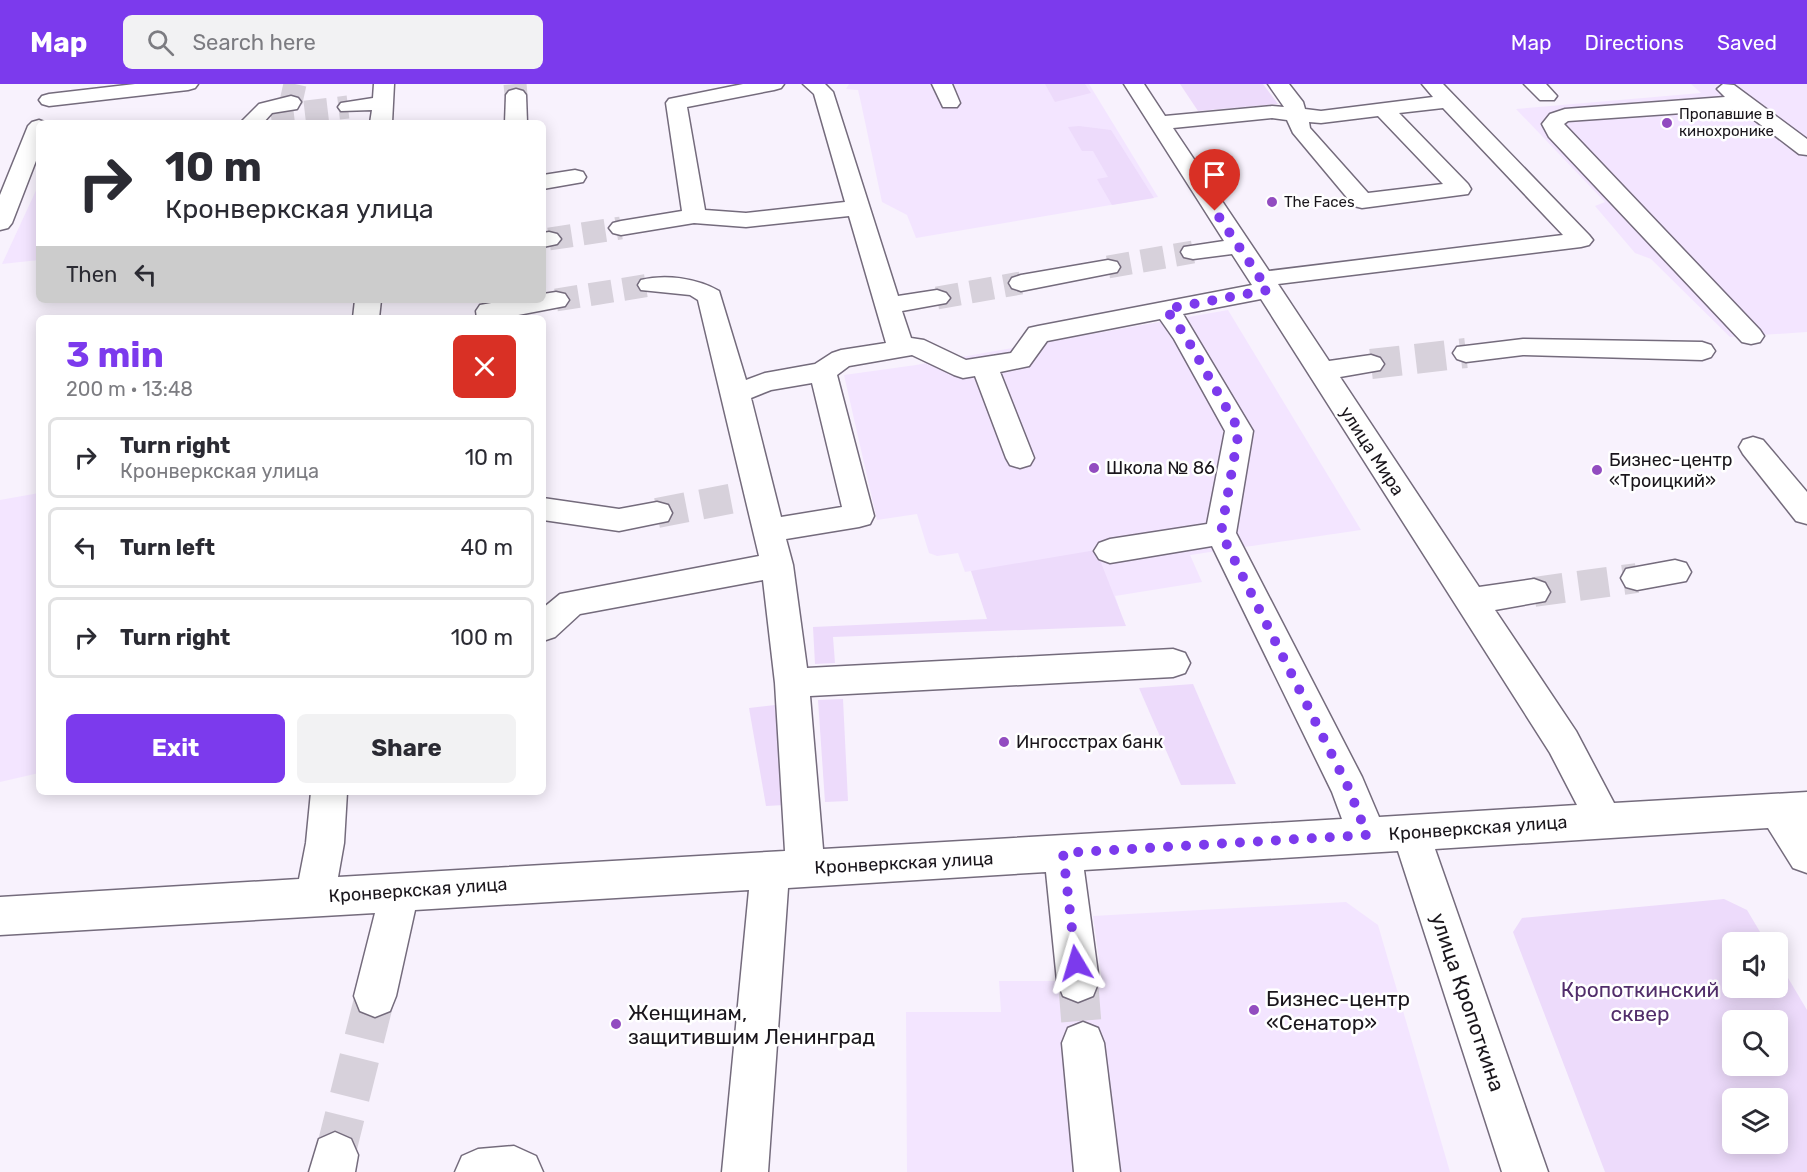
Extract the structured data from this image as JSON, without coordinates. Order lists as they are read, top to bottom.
{
  "streets": {
    "street": ["улица Мира", "Кронверкская улица", "улица Кропоткина"]
  },
  "crossings": [
    ["улица Мира", "Кронверкская улица"],
    ["Кронверкская улица", "улица Кропоткина"]
  ],
  "parks": ["Кропоткинский сквер"],
  "places": [
    "Пропавшие в кинохронике",
    "The Faces",
    "Школа № 86",
    "Бизнес-центр «Троицкий»",
    "Ингосстрах банк",
    "Бизнес-центр «Сенатор»",
    "Женщинам, защитившим Ленинград"
  ],
  "page": {
    "header": "Map",
    "search": "Search here",
    "nav": ["Map", "Directions", "Saved"],
    "turn": ["10 m", "Кронверкская улица"],
    "then": "Then",
    "heading": ["3 min", "200 m · 13:48"],
    "list": [
      {
        "name": "Turn right",
        "note": "Кронверкская улица",
        "value": "10 m"
      },
      {
        "name": "Turn left",
        "value": "40 m"
      },
      {
        "name": "Turn right",
        "value": "100 m"
      }
    ],
    "buttons": ["Exit", "Share"]
  }
}
